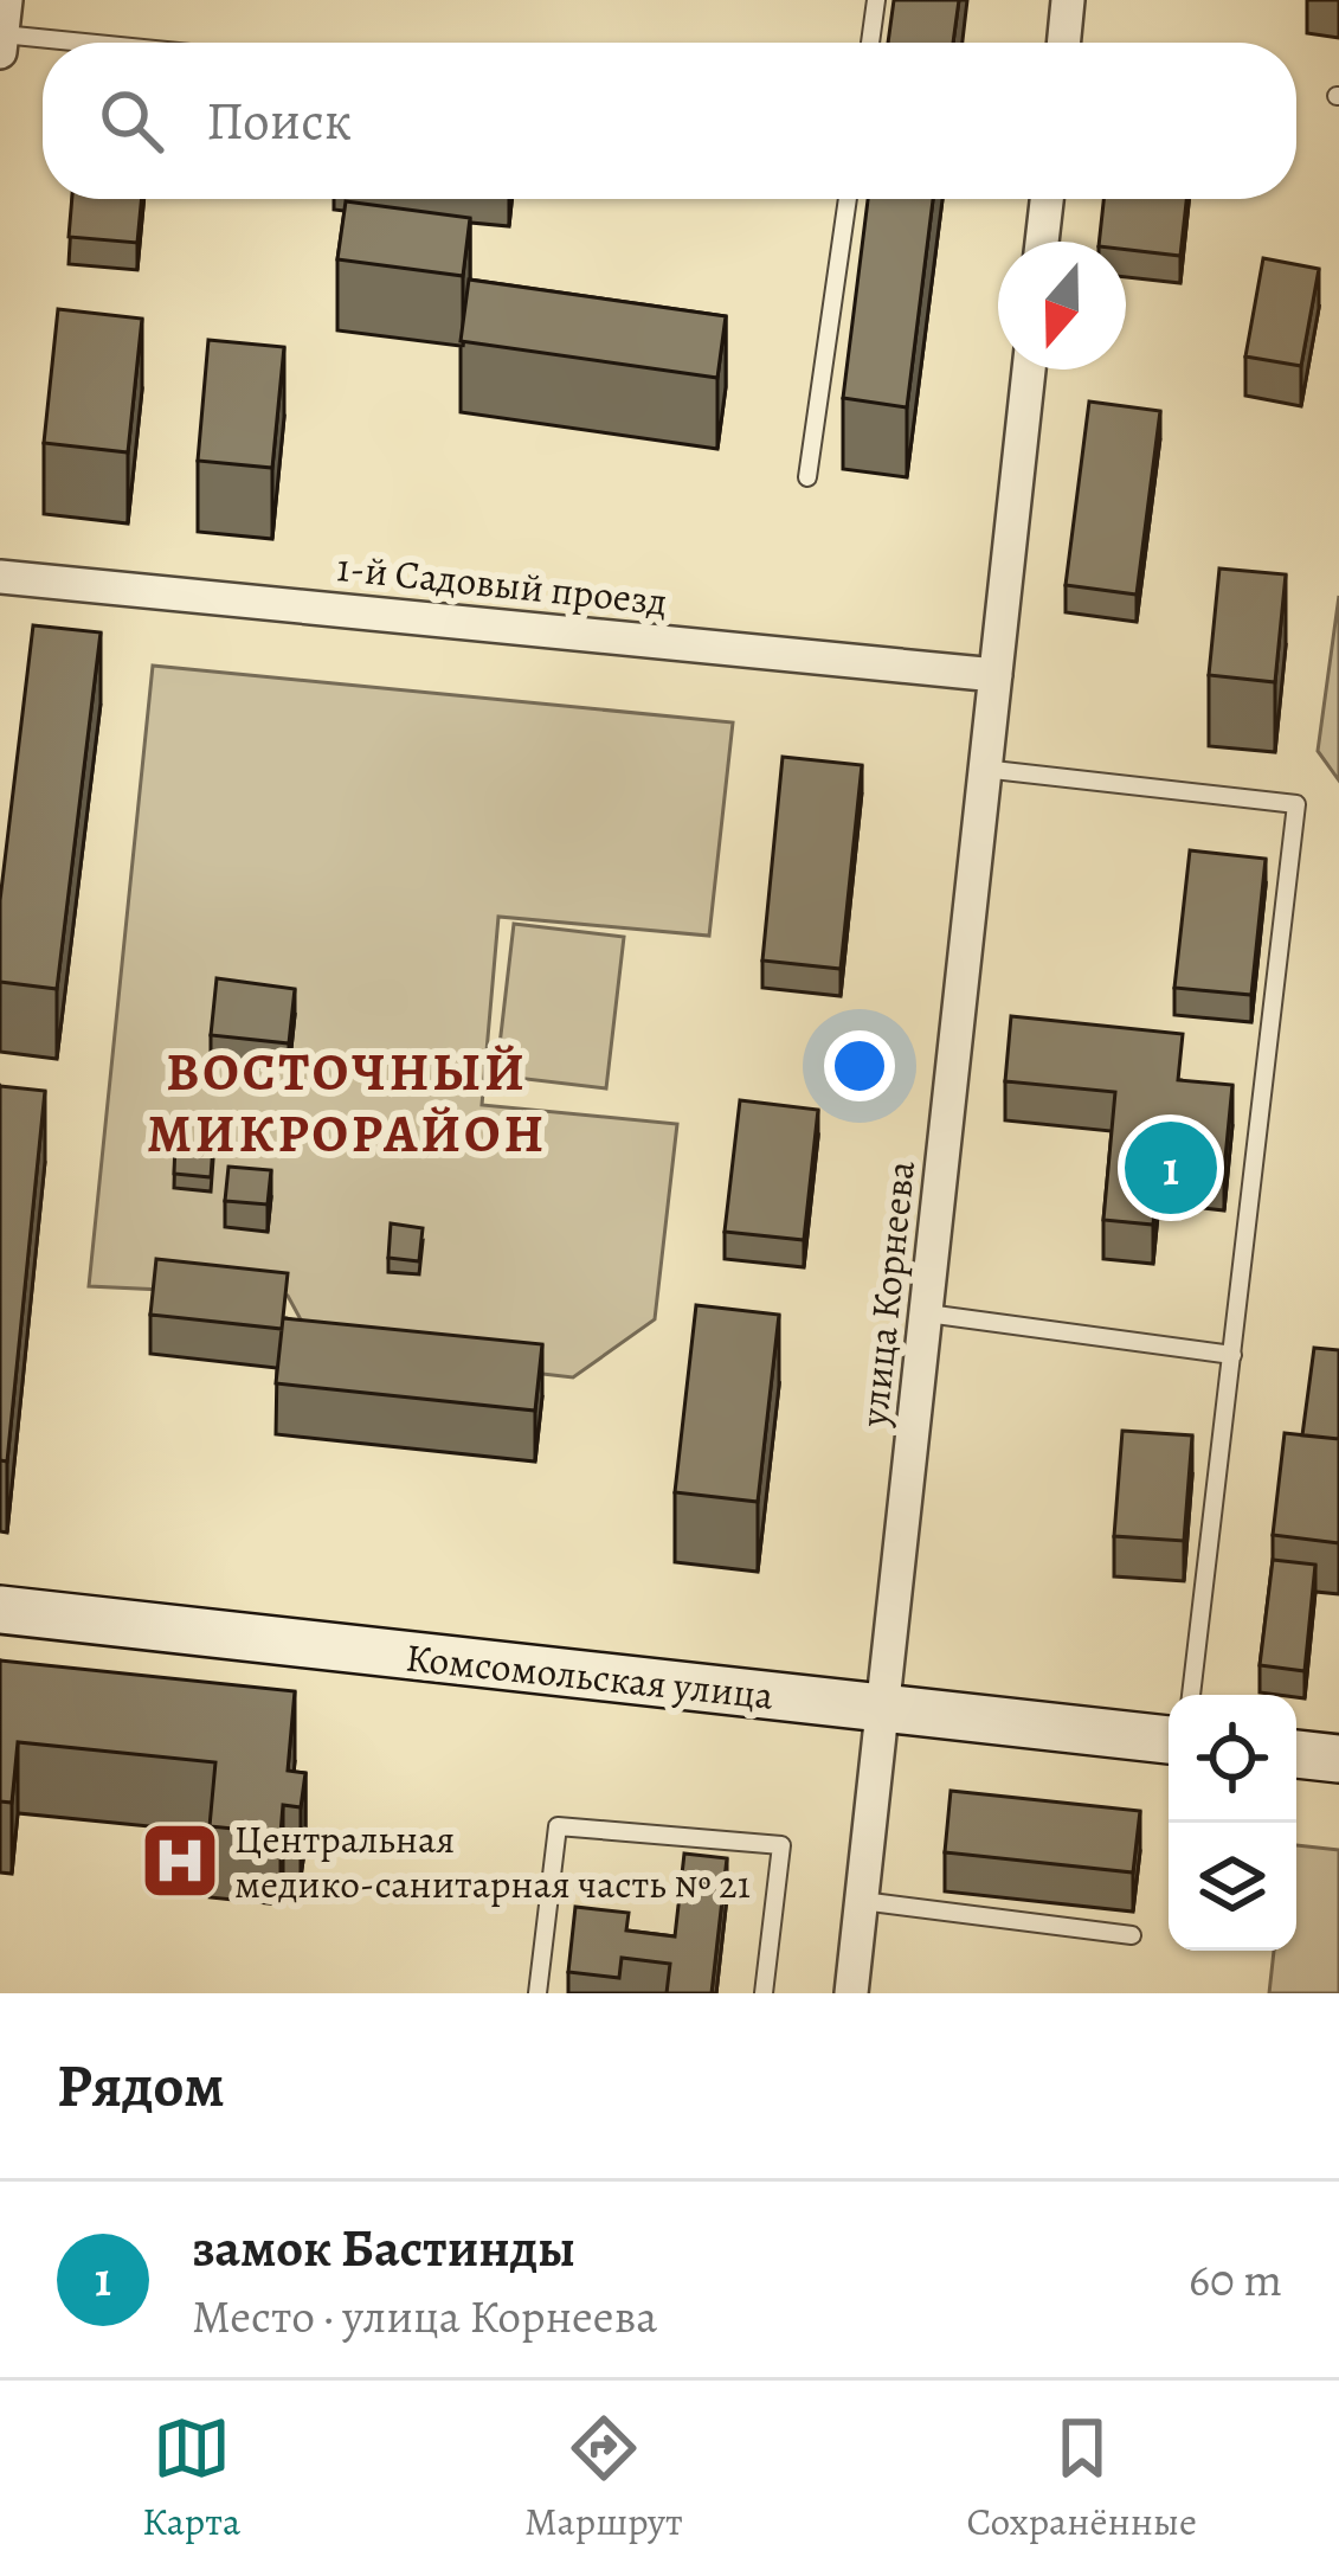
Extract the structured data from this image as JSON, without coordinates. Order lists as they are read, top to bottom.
{
  "streets": {
    "street": ["1-й Садовый проезд", "улица Корнеева", "Комсомольская улица"]
  },
  "crossings": [
    ["1-й Садовый проезд", "улица Корнеева"],
    ["улица Корнеева", "Комсомольская улица"]
  ],
  "districts": ["ВОСТОЧНЫЙ МИКРОРАЙОН"],
  "places": {
    "hospital": ["Центральная медико-санитарная часть № 21"]
  },
  "north": "bottom",
  "page": {
    "search": "Поиск",
    "pins": "1",
    "heading": "Рядом",
    "list": [
      {
        "mark": "1",
        "name": "замок Бастинды",
        "note": "Место · улица Корнеева",
        "value": "60 m"
      }
    ],
    "nav": ["Карта", "Маршрут", "Сохранённые"]
  }
}
